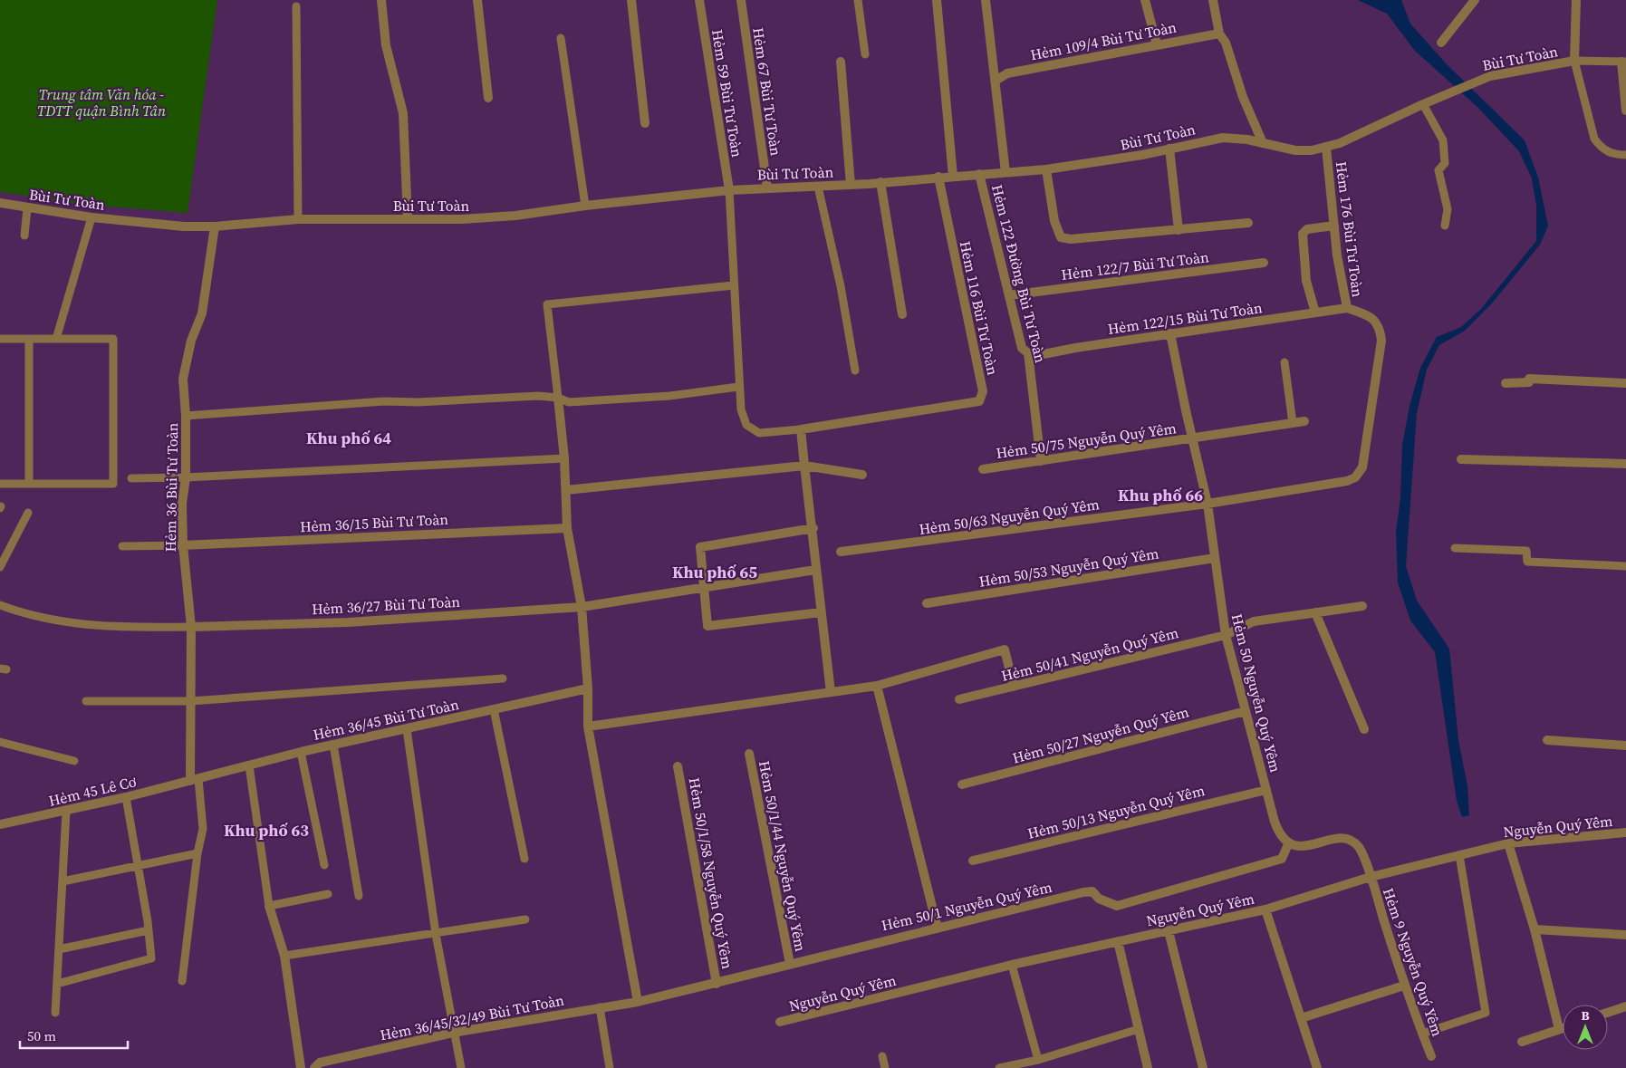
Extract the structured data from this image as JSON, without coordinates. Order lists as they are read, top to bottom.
{
  "streets": {
    "street": [
      "Hẻm 109/4 Bùi Tư Toàn",
      "Bùi Tư Toàn",
      "Hẻm 67 Bùi Tư Toàn",
      "Hẻm 59 Bùi Tư Toàn",
      "Hẻm 176 Bùi Tư Toàn",
      "Hẻm 122/7 Bùi Tư Toàn",
      "Hẻm 122 Đường Bùi Tư Toàn",
      "Hẻm 116 Bùi Tư Toàn",
      "Hẻm 122/15 Bùi Tư Toàn",
      "Hẻm 50/75 Nguyễn Quý Yêm",
      "Hẻm 36 Bùi Tư Toàn",
      "Hẻm 50/63 Nguyễn Quý Yêm",
      "Hẻm 36/15 Bùi Tư Toàn",
      "Hẻm 50/53 Nguyễn Quý Yêm",
      "Hẻm 36/27 Bùi Tư Toàn",
      "Hẻm 50/41 Nguyễn Quý Yêm",
      "Hẻm 50 Nguyễn Quý Yêm",
      "Hẻm 36/45 Bùi Tư Toàn",
      "Hẻm 50/27 Nguyễn Quý Yêm",
      "Hẻm 45 Lê Cơ",
      "Hẻm 50/13 Nguyễn Quý Yêm",
      "Nguyễn Quý Yêm",
      "Hẻm 50/1/44 Nguyễn Quý Yêm",
      "Hẻm 50/1/58 Nguyễn Quý Yêm",
      "Hẻm 50/1 Nguyễn Quý Yêm",
      "Hẻm 9 Nguyễn Quý Yêm",
      "Hẻm 36/45/32/49 Bùi Tư Toàn"
    ]
  },
  "crossings": [
    ["Bùi Tư Toàn", "Hẻm 67 Bùi Tư Toàn"],
    ["Bùi Tư Toàn", "Hẻm 59 Bùi Tư Toàn"],
    ["Bùi Tư Toàn", "Hẻm 176 Bùi Tư Toàn"],
    ["Bùi Tư Toàn", "Hẻm 122 Đường Bùi Tư Toàn"],
    ["Bùi Tư Toàn", "Hẻm 116 Bùi Tư Toàn"],
    ["Bùi Tư Toàn", "Hẻm 36 Bùi Tư Toàn"],
    ["Hẻm 176 Bùi Tư Toàn", "Hẻm 122/15 Bùi Tư Toàn"],
    ["Hẻm 176 Bùi Tư Toàn", "Hẻm 50/63 Nguyễn Quý Yêm"],
    ["Hẻm 176 Bùi Tư Toàn", "Hẻm 50 Nguyễn Quý Yêm"],
    ["Hẻm 122/7 Bùi Tư Toàn", "Hẻm 122 Đường Bùi Tư Toàn"],
    ["Hẻm 122 Đường Bùi Tư Toàn", "Hẻm 122/15 Bùi Tư Toàn"],
    ["Hẻm 122 Đường Bùi Tư Toàn", "Hẻm 50/75 Nguyễn Quý Yêm"],
    ["Hẻm 122/15 Bùi Tư Toàn", "Hẻm 50 Nguyễn Quý Yêm"],
    ["Hẻm 50/75 Nguyễn Quý Yêm", "Hẻm 50 Nguyễn Quý Yêm"],
    ["Hẻm 36 Bùi Tư Toàn", "Hẻm 36/15 Bùi Tư Toàn"],
    ["Hẻm 36 Bùi Tư Toàn", "Hẻm 36/27 Bùi Tư Toàn"],
    ["Hẻm 36 Bùi Tư Toàn", "Hẻm 36/45 Bùi Tư Toàn"],
    ["Hẻm 36 Bùi Tư Toàn", "Hẻm 45 Lê Cơ"],
    ["Hẻm 50/63 Nguyễn Quý Yêm", "Hẻm 50 Nguyễn Quý Yêm"],
    ["Hẻm 50/53 Nguyễn Quý Yêm", "Hẻm 50 Nguyễn Quý Yêm"],
    ["Hẻm 50/41 Nguyễn Quý Yêm", "Hẻm 50 Nguyễn Quý Yêm"],
    ["Hẻm 50 Nguyễn Quý Yêm", "Hẻm 50/27 Nguyễn Quý Yêm"],
    ["Hẻm 50 Nguyễn Quý Yêm", "Hẻm 50/13 Nguyễn Quý Yêm"],
    ["Hẻm 50 Nguyễn Quý Yêm", "Hẻm 50/1 Nguyễn Quý Yêm"],
    ["Hẻm 36/45 Bùi Tư Toàn", "Hẻm 45 Lê Cơ"],
    ["Nguyễn Quý Yêm", "Hẻm 9 Nguyễn Quý Yêm"],
    ["Hẻm 50/1/44 Nguyễn Quý Yêm", "Hẻm 50/1 Nguyễn Quý Yêm"],
    ["Hẻm 50/1/58 Nguyễn Quý Yêm", "Hẻm 50/1 Nguyễn Quý Yêm"],
    ["Hẻm 50/1 Nguyễn Quý Yêm", "Hẻm 36/45/32/49 Bùi Tư Toàn"]
  ],
  "districts": [
    "Khu phố 64",
    "Khu phố 66",
    "Khu phố 65",
    "Khu phố 63"
  ],
  "parks": ["Trung tâm Văn hóa - TDTT quận Bình Tân"],
  "scale_bar": "50 m",
  "north": "top"
}
